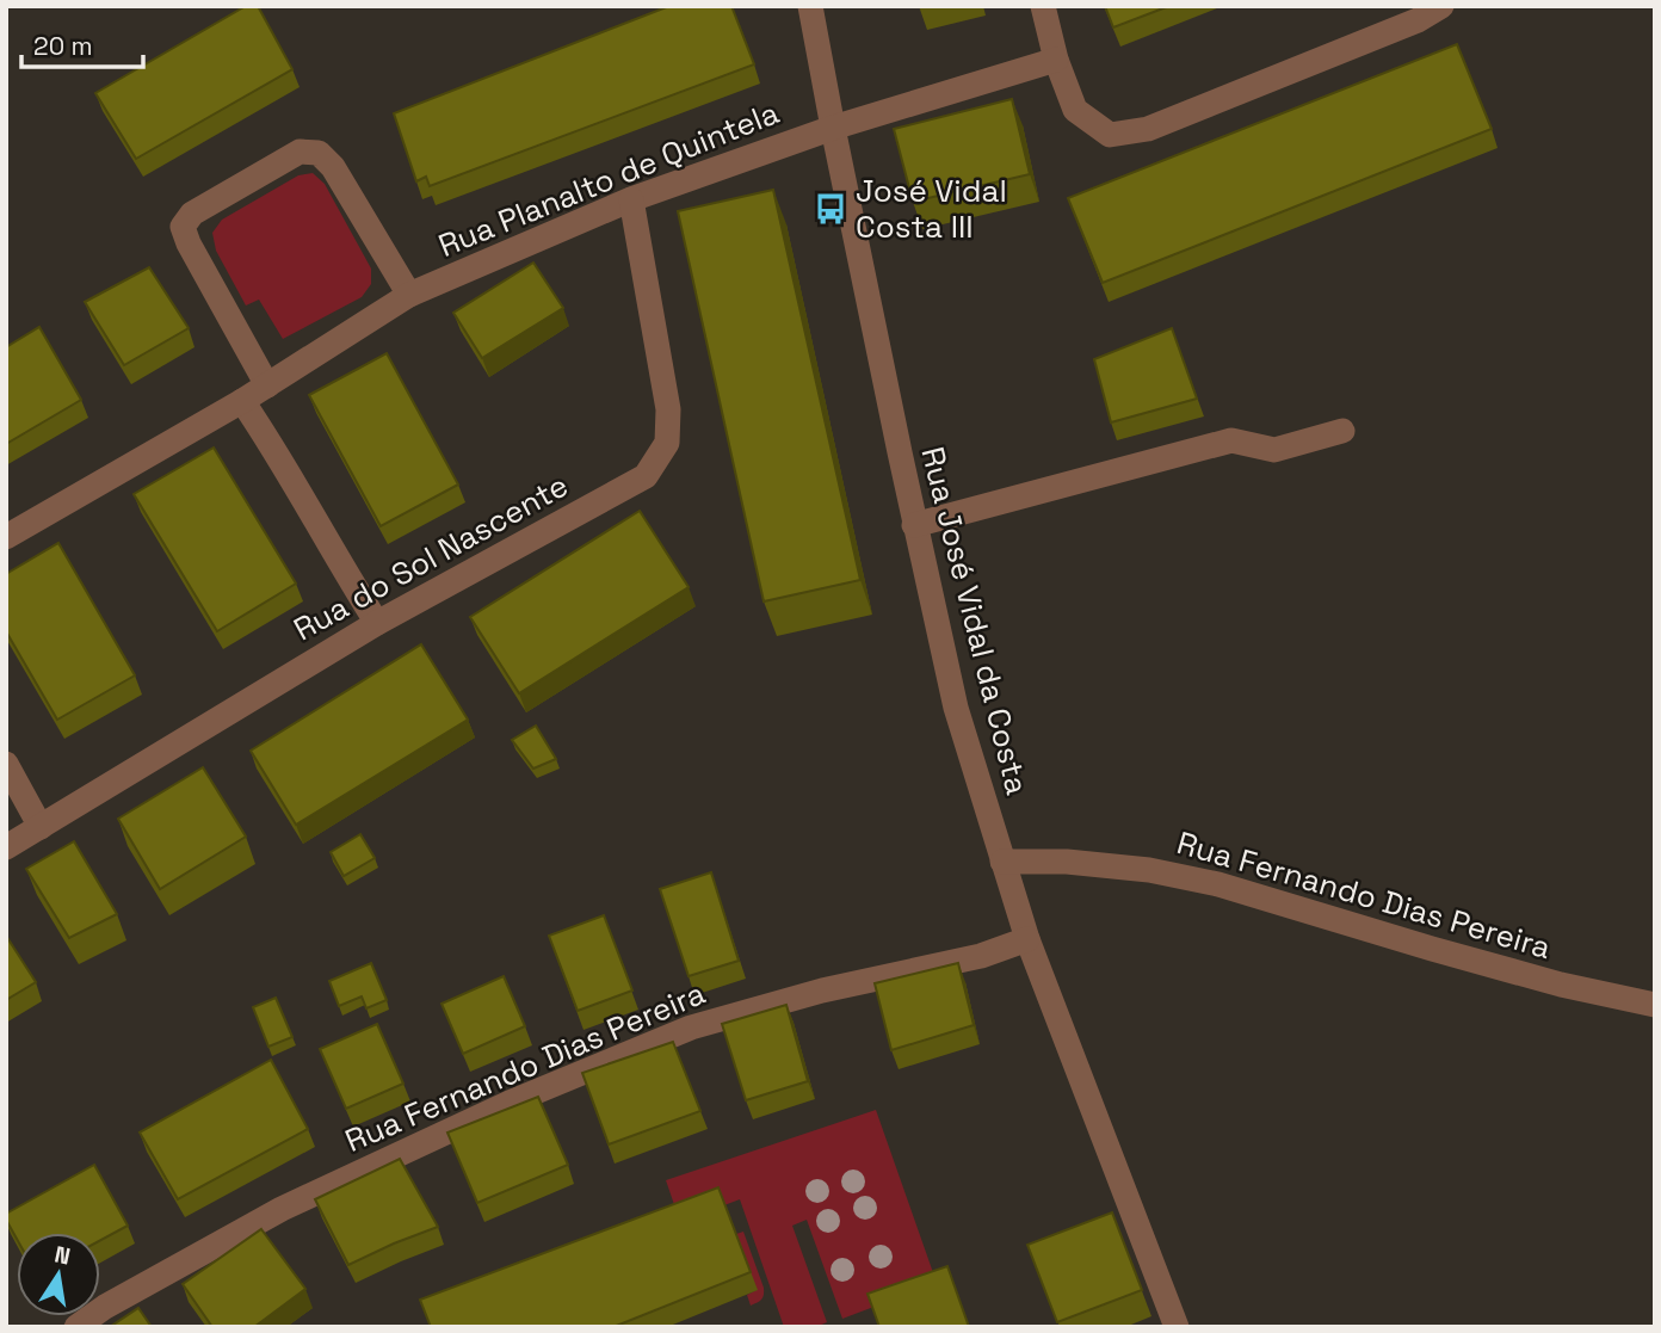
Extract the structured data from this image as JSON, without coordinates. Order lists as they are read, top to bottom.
{
  "streets": {
    "street": [
      "Rua Planalto de Quintela",
      "Rua do Sol Nascente",
      "Rua José Vidal da Costa",
      "Rua Fernando Dias Pereira"
    ]
  },
  "crossings": [
    ["Rua Planalto de Quintela", "Rua do Sol Nascente"],
    ["Rua Planalto de Quintela", "Rua José Vidal da Costa"],
    ["Rua José Vidal da Costa", "Rua Fernando Dias Pereira"]
  ],
  "places": {
    "bus stop": ["José Vidal Costa III"]
  },
  "scale_bar": "20 m",
  "north": "top"
}
